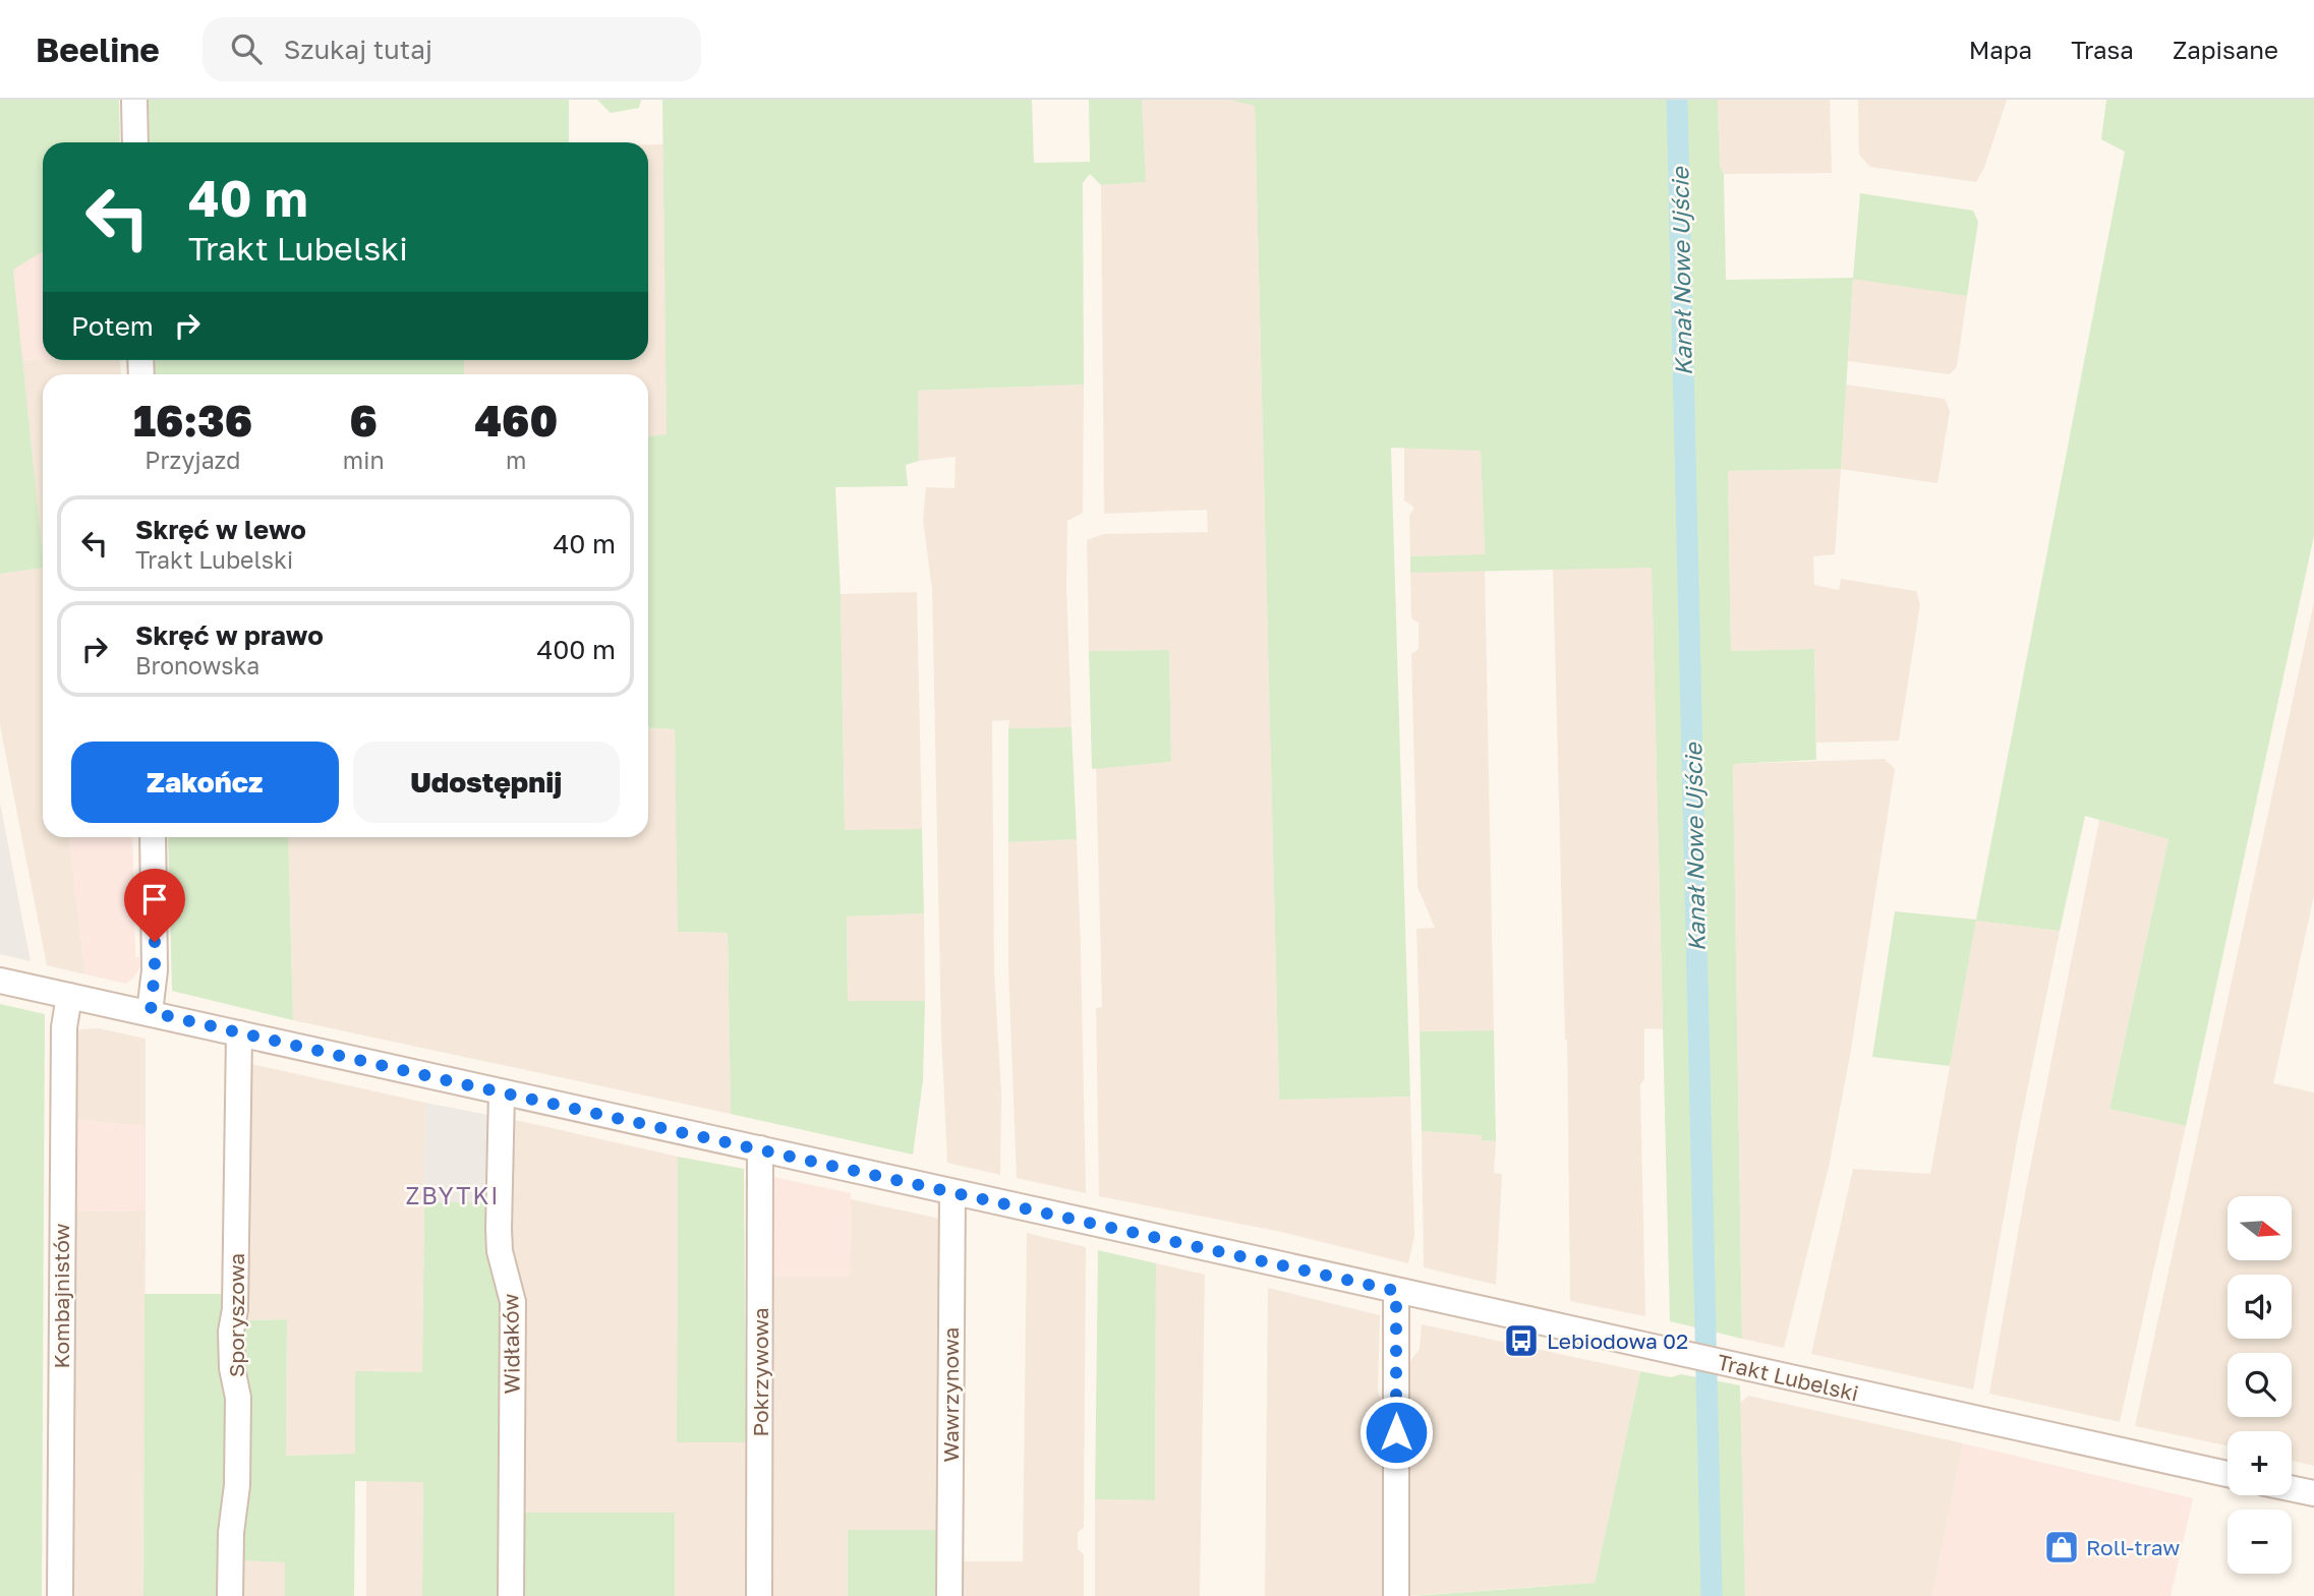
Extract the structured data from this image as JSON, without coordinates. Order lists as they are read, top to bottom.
{
  "streets": {
    "street": [
      "Kombajnistów",
      "Sporyszowa",
      "Widłaków",
      "Pokrzywowa",
      "Trakt Lubelski",
      "Wawrzynowa"
    ]
  },
  "crossings": [
    ["Kombajnistów", "Trakt Lubelski"],
    ["Sporyszowa", "Trakt Lubelski"],
    ["Widłaków", "Trakt Lubelski"],
    ["Pokrzywowa", "Trakt Lubelski"],
    ["Trakt Lubelski", "Wawrzynowa"]
  ],
  "districts": ["ZBYTKI"],
  "water": ["Kanał Nowe Ujście"],
  "places": {
    "bus stop": ["Lebiodowa 02"],
    "shop": ["Roll-traw"]
  },
  "north": "right",
  "page": {
    "header": "Beeline",
    "search": "Szukaj tutaj",
    "nav": ["Mapa", "Trasa", "Zapisane"],
    "turn": ["40 m", "Trakt Lubelski"],
    "then": "Potem",
    "eta": [
      "16:36",
      "Przyjazd",
      "6",
      "min",
      "460",
      "m"
    ],
    "list": [
      {
        "name": "Skręć w lewo",
        "note": "Trakt Lubelski",
        "value": "40 m"
      },
      {
        "name": "Skręć w prawo",
        "note": "Bronowska",
        "value": "400 m"
      }
    ],
    "buttons": ["Zakończ", "Udostępnij"],
    "map_buttons": ["+", "−"]
  }
}
